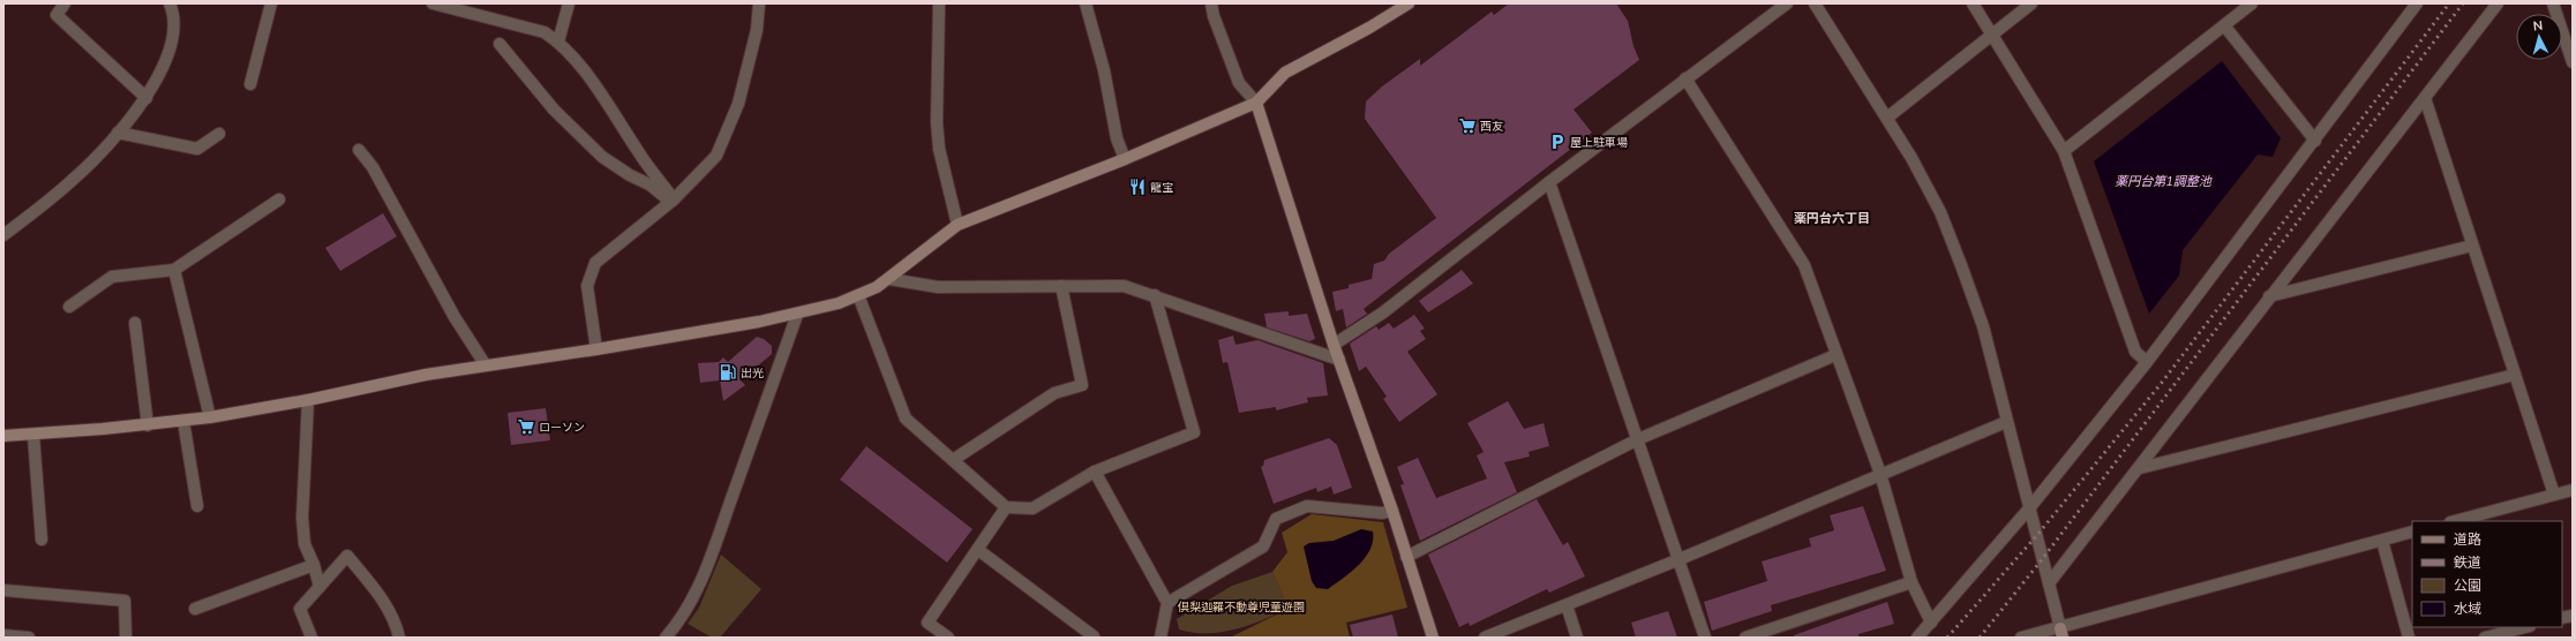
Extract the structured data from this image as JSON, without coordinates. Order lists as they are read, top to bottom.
{
  "districts": ["薬円台六丁目"],
  "water": ["薬円台第1調整池"],
  "parks": ["倶梨迦羅不動尊児童遊園"],
  "places": {
    "supermarket": ["西友", "ローソン"],
    "parking": ["屋上駐車場"],
    "restaurant": ["龍宝"],
    "fuel station": ["出光"]
  },
  "legend": [
    "道路",
    "鉄道",
    "公園",
    "水域"
  ],
  "north": "top"
}
